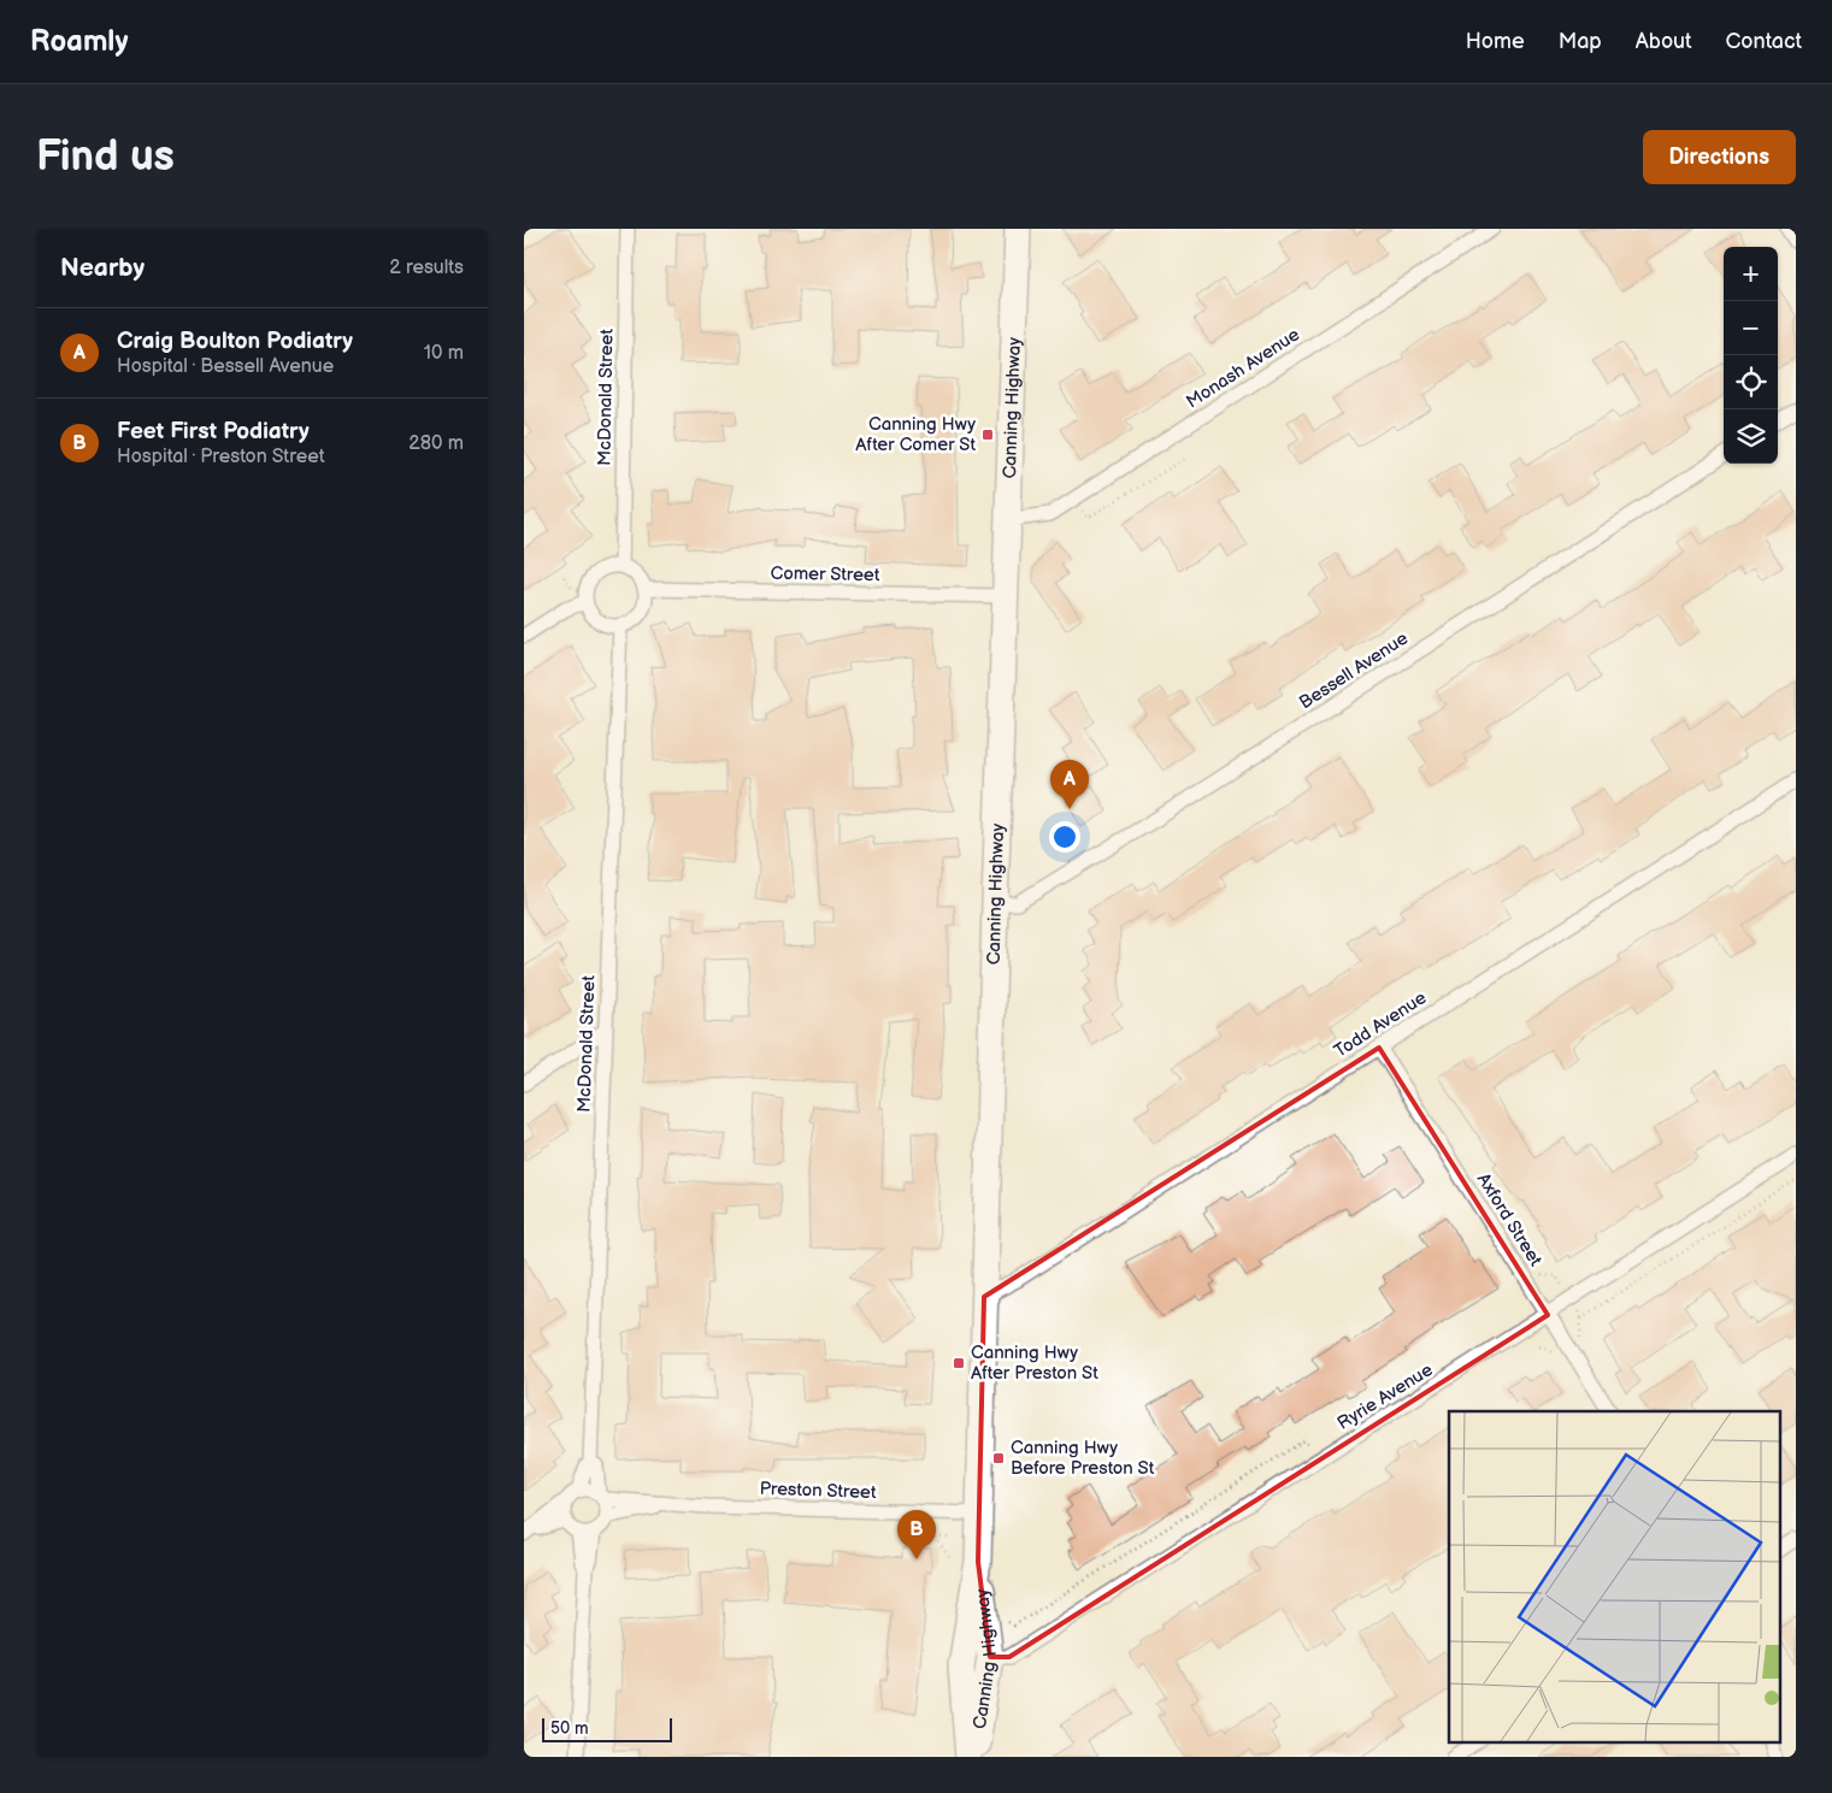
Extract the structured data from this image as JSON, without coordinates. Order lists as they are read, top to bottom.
{
  "streets": {
    "highway": ["Canning Highway"],
    "street": [
      "Monash Avenue",
      "McDonald Street",
      "Comer Street",
      "Bessell Avenue",
      "Todd Avenue",
      "Axford Street",
      "Ryrie Avenue",
      "Preston Street"
    ]
  },
  "crossings": [
    ["Monash Avenue", "Canning Highway"],
    ["McDonald Street", "Comer Street"],
    ["McDonald Street", "Preston Street"],
    ["Canning Highway", "Comer Street"],
    ["Canning Highway", "Bessell Avenue"],
    ["Canning Highway", "Todd Avenue"],
    ["Canning Highway", "Ryrie Avenue"],
    ["Canning Highway", "Preston Street"],
    ["Todd Avenue", "Axford Street"],
    ["Axford Street", "Ryrie Avenue"]
  ],
  "places": {
    "transit": ["Canning Hwy After Comer St", "Canning Hwy After Preston St", "Canning Hwy Before Preston St"]
  },
  "scale_bar": "50 m",
  "page": {
    "header": "Roamly",
    "nav": [
      "Home",
      "Map",
      "About",
      "Contact"
    ],
    "buttons": "Directions",
    "title": "Find us",
    "heading": ["Nearby", "2 results"],
    "map_buttons": ["+", "−"],
    "list": [
      {
        "mark": "A",
        "name": "Craig Boulton Podiatry",
        "note": "Hospital · Bessell Avenue",
        "value": "10 m"
      },
      {
        "mark": "B",
        "name": "Feet First Podiatry",
        "note": "Hospital · Preston Street",
        "value": "280 m"
      }
    ],
    "pins": ["A", "B"],
    "scale": "50 m"
  }
}
